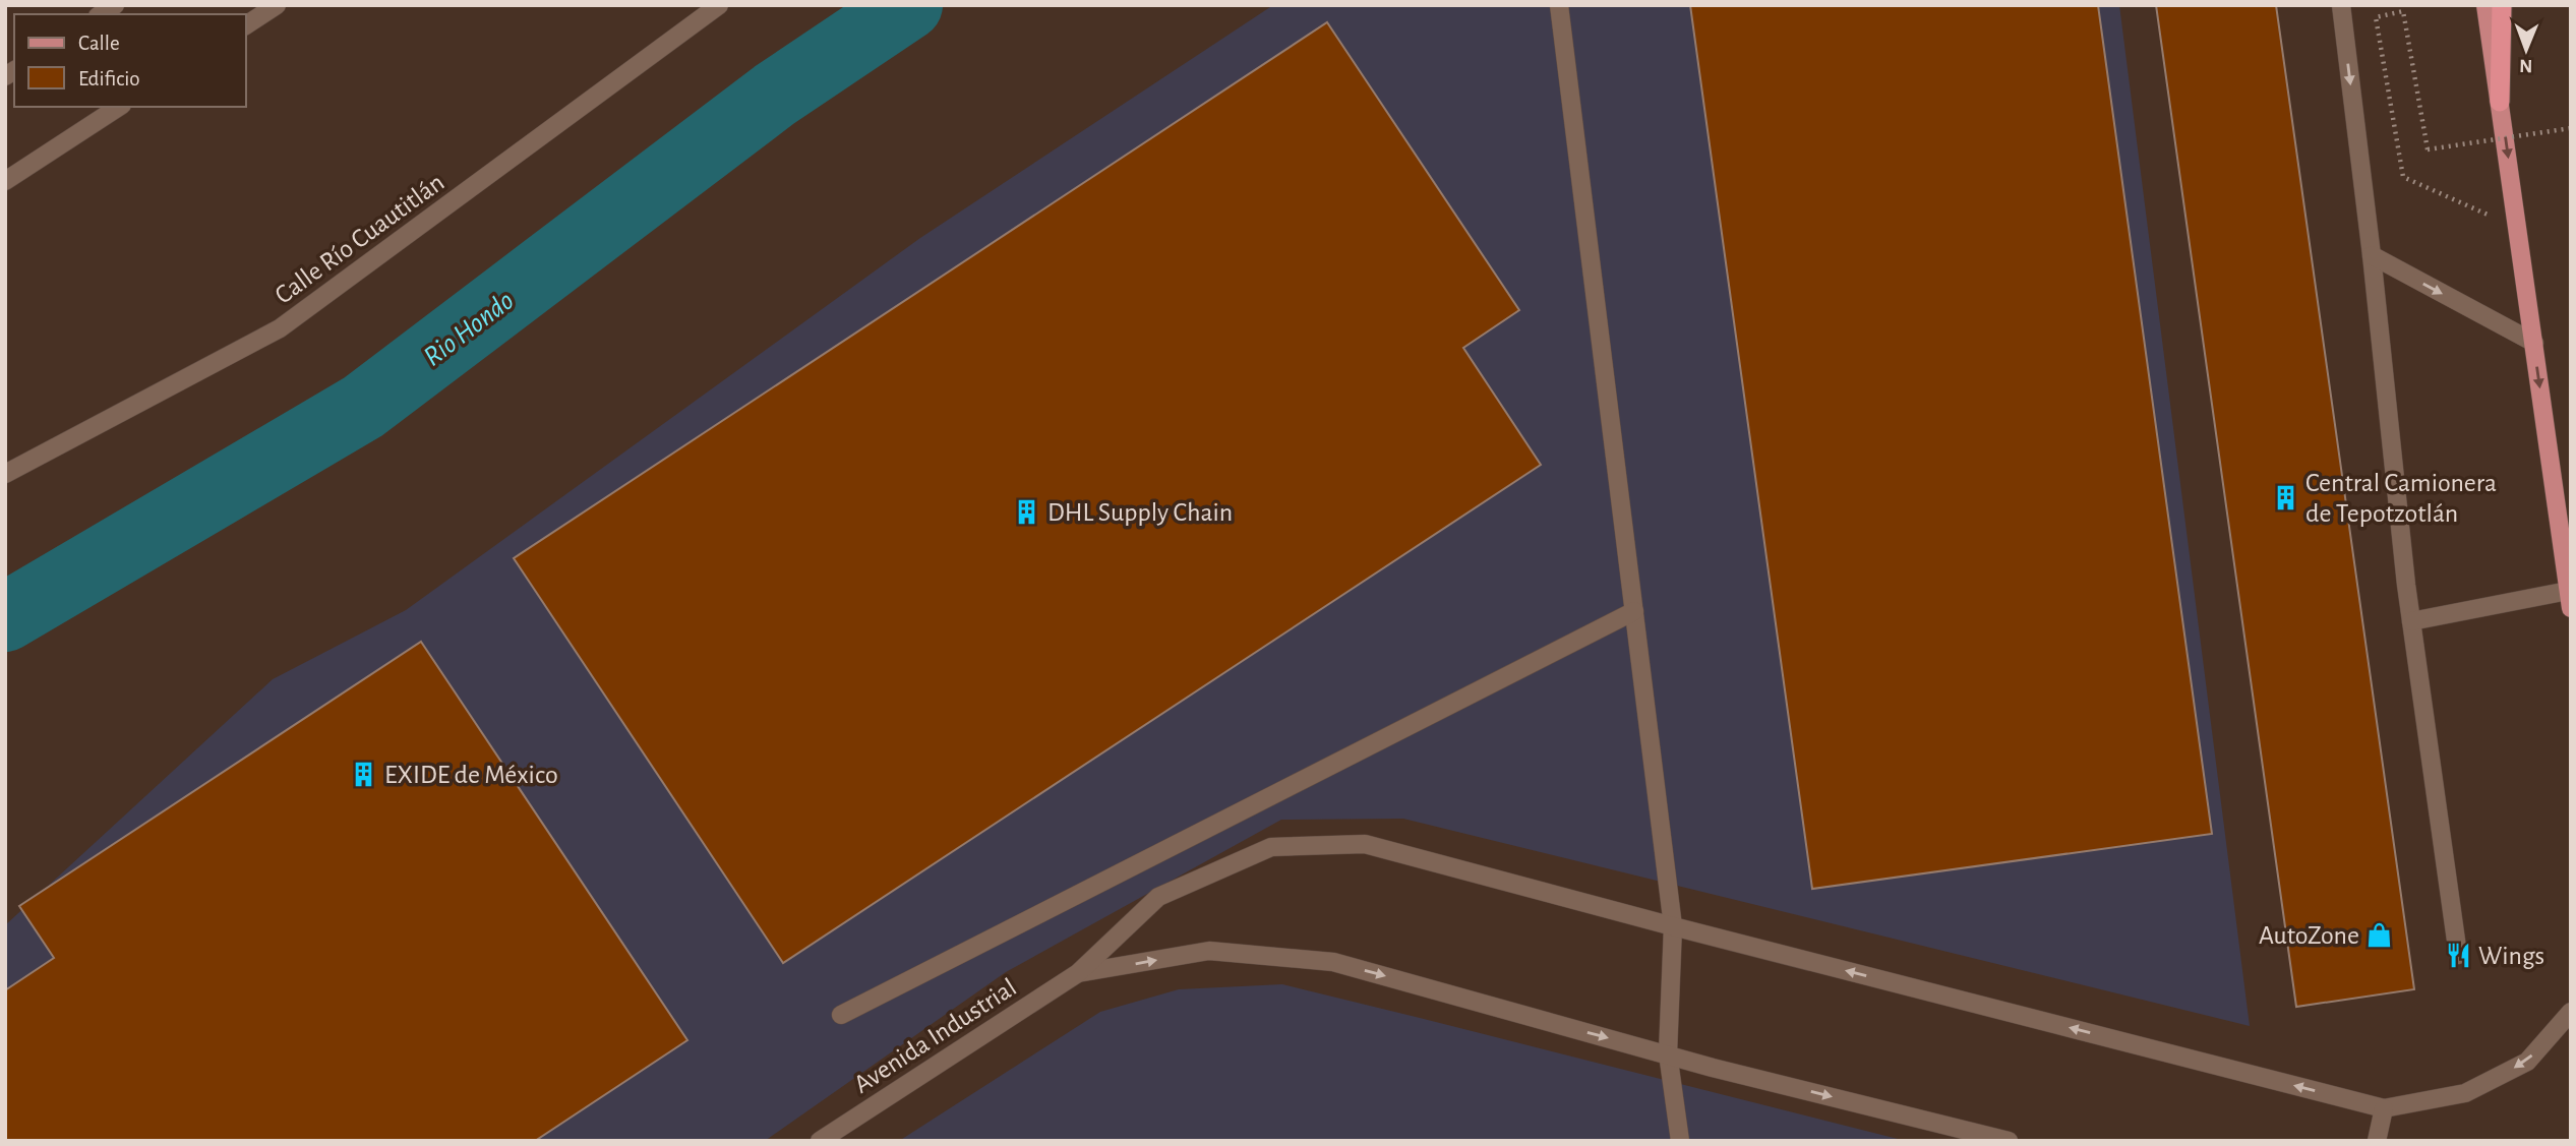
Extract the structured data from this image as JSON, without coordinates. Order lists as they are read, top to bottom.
{
  "streets": {
    "street": ["Calle Río Cuautitlán", "Avenida Industrial"]
  },
  "water": ["Rio Hondo"],
  "places": {
    "building": ["Central Camionera de Tepotzotlán", "DHL Supply Chain", "EXIDE de México"],
    "shop": ["AutoZone"],
    "restaurant": ["Wings"]
  },
  "legend": ["Calle", "Edificio"],
  "north": "bottom"
}
